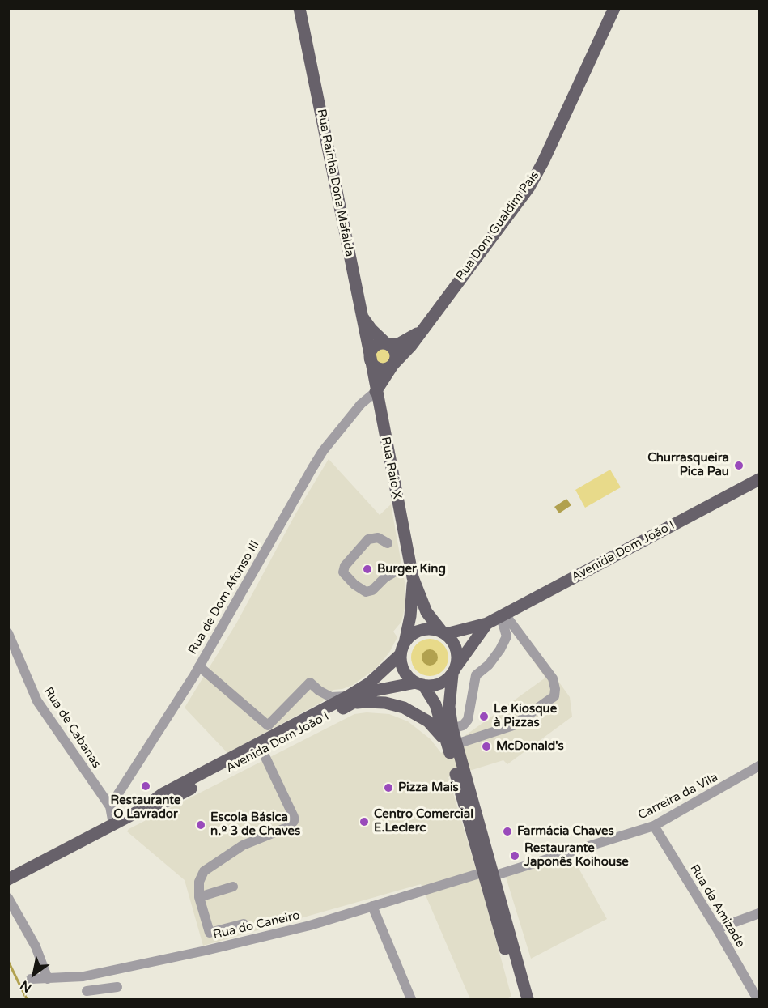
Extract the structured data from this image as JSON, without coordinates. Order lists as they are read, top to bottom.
{
  "streets": {
    "main road": [
      "Rua Rainha Dona Mafalda",
      "Rua Dom Gualdim Pais",
      "Rua Raio X",
      "Avenida Dom João I"
    ],
    "street": [
      "Rua de Dom Afonso III",
      "Rua de Cabanas",
      "Carreira da Vila",
      "Rua da Amizade",
      "Rua do Caneiro"
    ]
  },
  "crossings": [
    ["Rua Rainha Dona Mafalda", "Rua Dom Gualdim Pais"],
    ["Rua Rainha Dona Mafalda", "Rua Raio X"],
    ["Rua Dom Gualdim Pais", "Rua Raio X"],
    ["Rua Dom Gualdim Pais", "Rua de Dom Afonso III"],
    ["Rua Raio X", "Avenida Dom João I"],
    ["Rua Raio X", "Rua de Dom Afonso III"],
    ["Rua de Dom Afonso III", "Rua de Cabanas"],
    ["Carreira da Vila", "Rua da Amizade"],
    ["Carreira da Vila", "Rua do Caneiro"]
  ],
  "places": [
    "Churrasqueira Pica Pau",
    "Burger King",
    "Le Kiosque à Pizzas",
    "McDonald's",
    "Restaurante O Lavrador",
    "Pizza Mais",
    "Centro Comercial E.Leclerc",
    "Escola Básica n.º 3 de Chaves",
    "Farmácia Chaves",
    "Restaurante Japonês Koihouse"
  ],
  "north": "bottom left"
}
